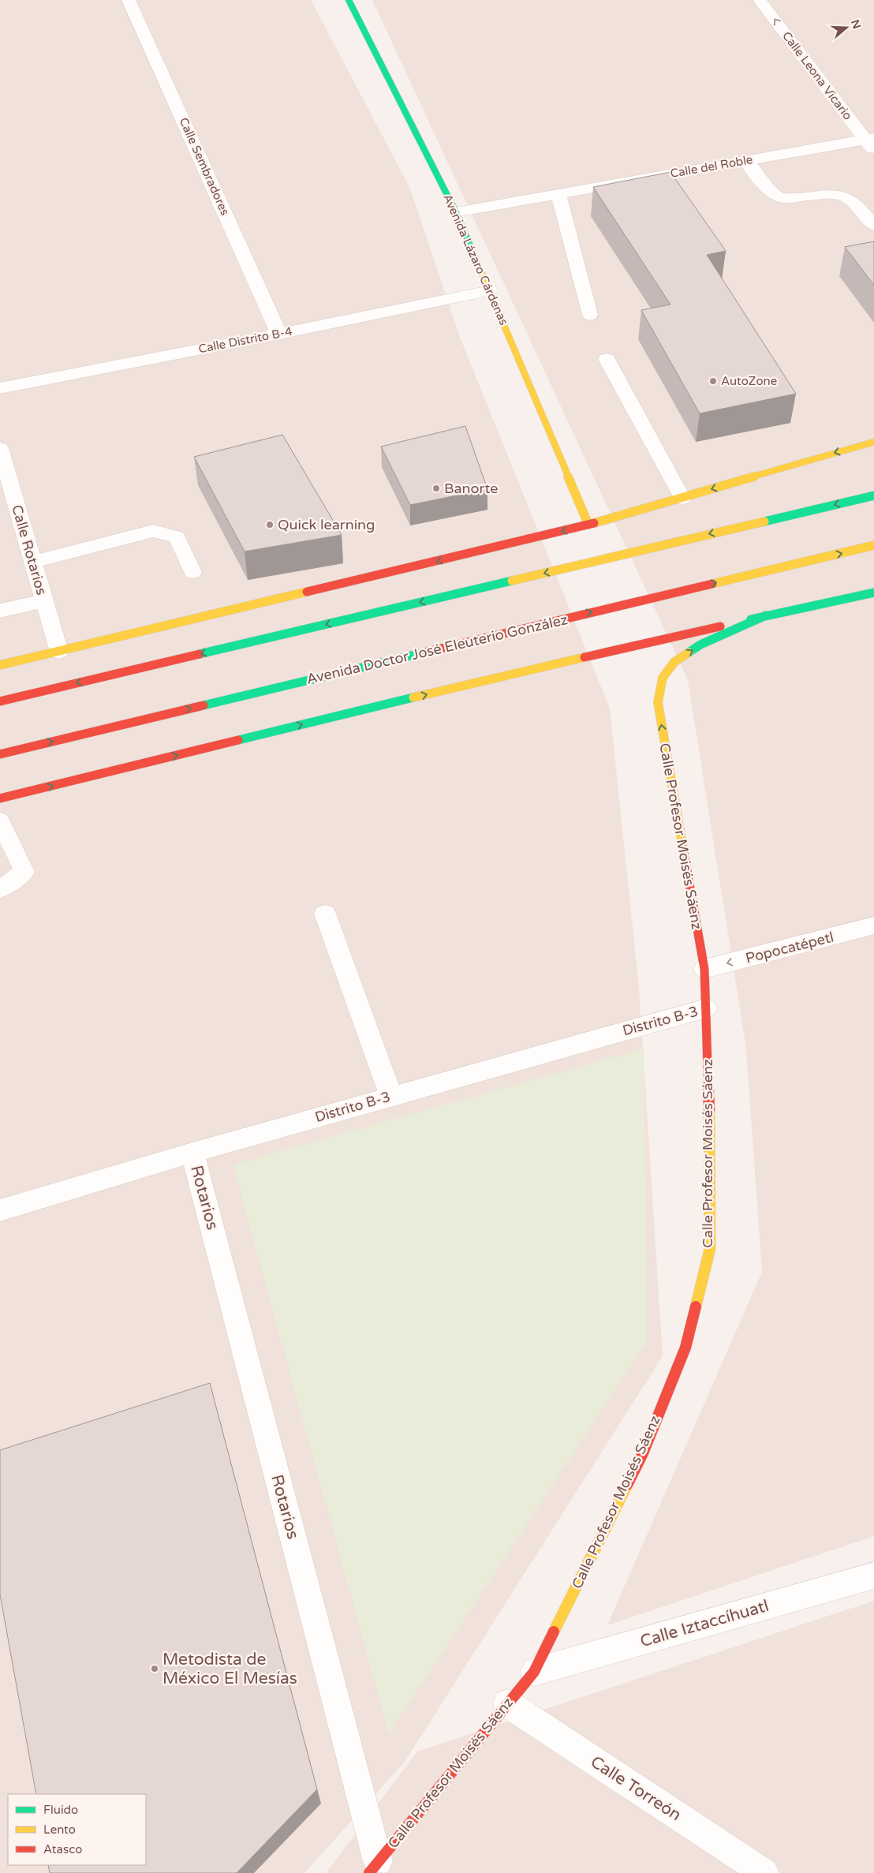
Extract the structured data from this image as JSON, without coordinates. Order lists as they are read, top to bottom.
{
  "streets": {
    "main road": ["Avenida Lázaro Cárdenas", "Avenida Doctor José Eleuterio González", "Calle Profesor Moisés Sáenz"],
    "street": [
      "Calle Leona Vicario",
      "Calle Sembradores",
      "Calle del Roble",
      "Calle Distrito B-4",
      "Calle Rotarios",
      "Popocatépetl",
      "Distrito B-3",
      "Rotarios",
      "Calle Iztaccíhuatl",
      "Calle Torreón"
    ]
  },
  "crossings": [
    ["Calle Leona Vicario", "Calle del Roble"],
    ["Calle Sembradores", "Calle Distrito B-4"],
    ["Calle del Roble", "Avenida Lázaro Cárdenas"],
    ["Avenida Lázaro Cárdenas", "Calle Distrito B-4"],
    ["Calle Profesor Moisés Sáenz", "Popocatépetl"],
    ["Calle Profesor Moisés Sáenz", "Distrito B-3"],
    ["Calle Profesor Moisés Sáenz", "Rotarios"],
    ["Calle Profesor Moisés Sáenz", "Calle Iztaccíhuatl"],
    ["Calle Profesor Moisés Sáenz", "Calle Torreón"],
    ["Distrito B-3", "Rotarios"]
  ],
  "one_way": ["Calle Leona Vicario", "Popocatépetl"],
  "places": [
    "AutoZone",
    "Banorte",
    "Quick learning",
    "Metodista de México El Mesías"
  ],
  "legend": ["Fluido", "Lento", "Atasco"],
  "north": "right"
}
